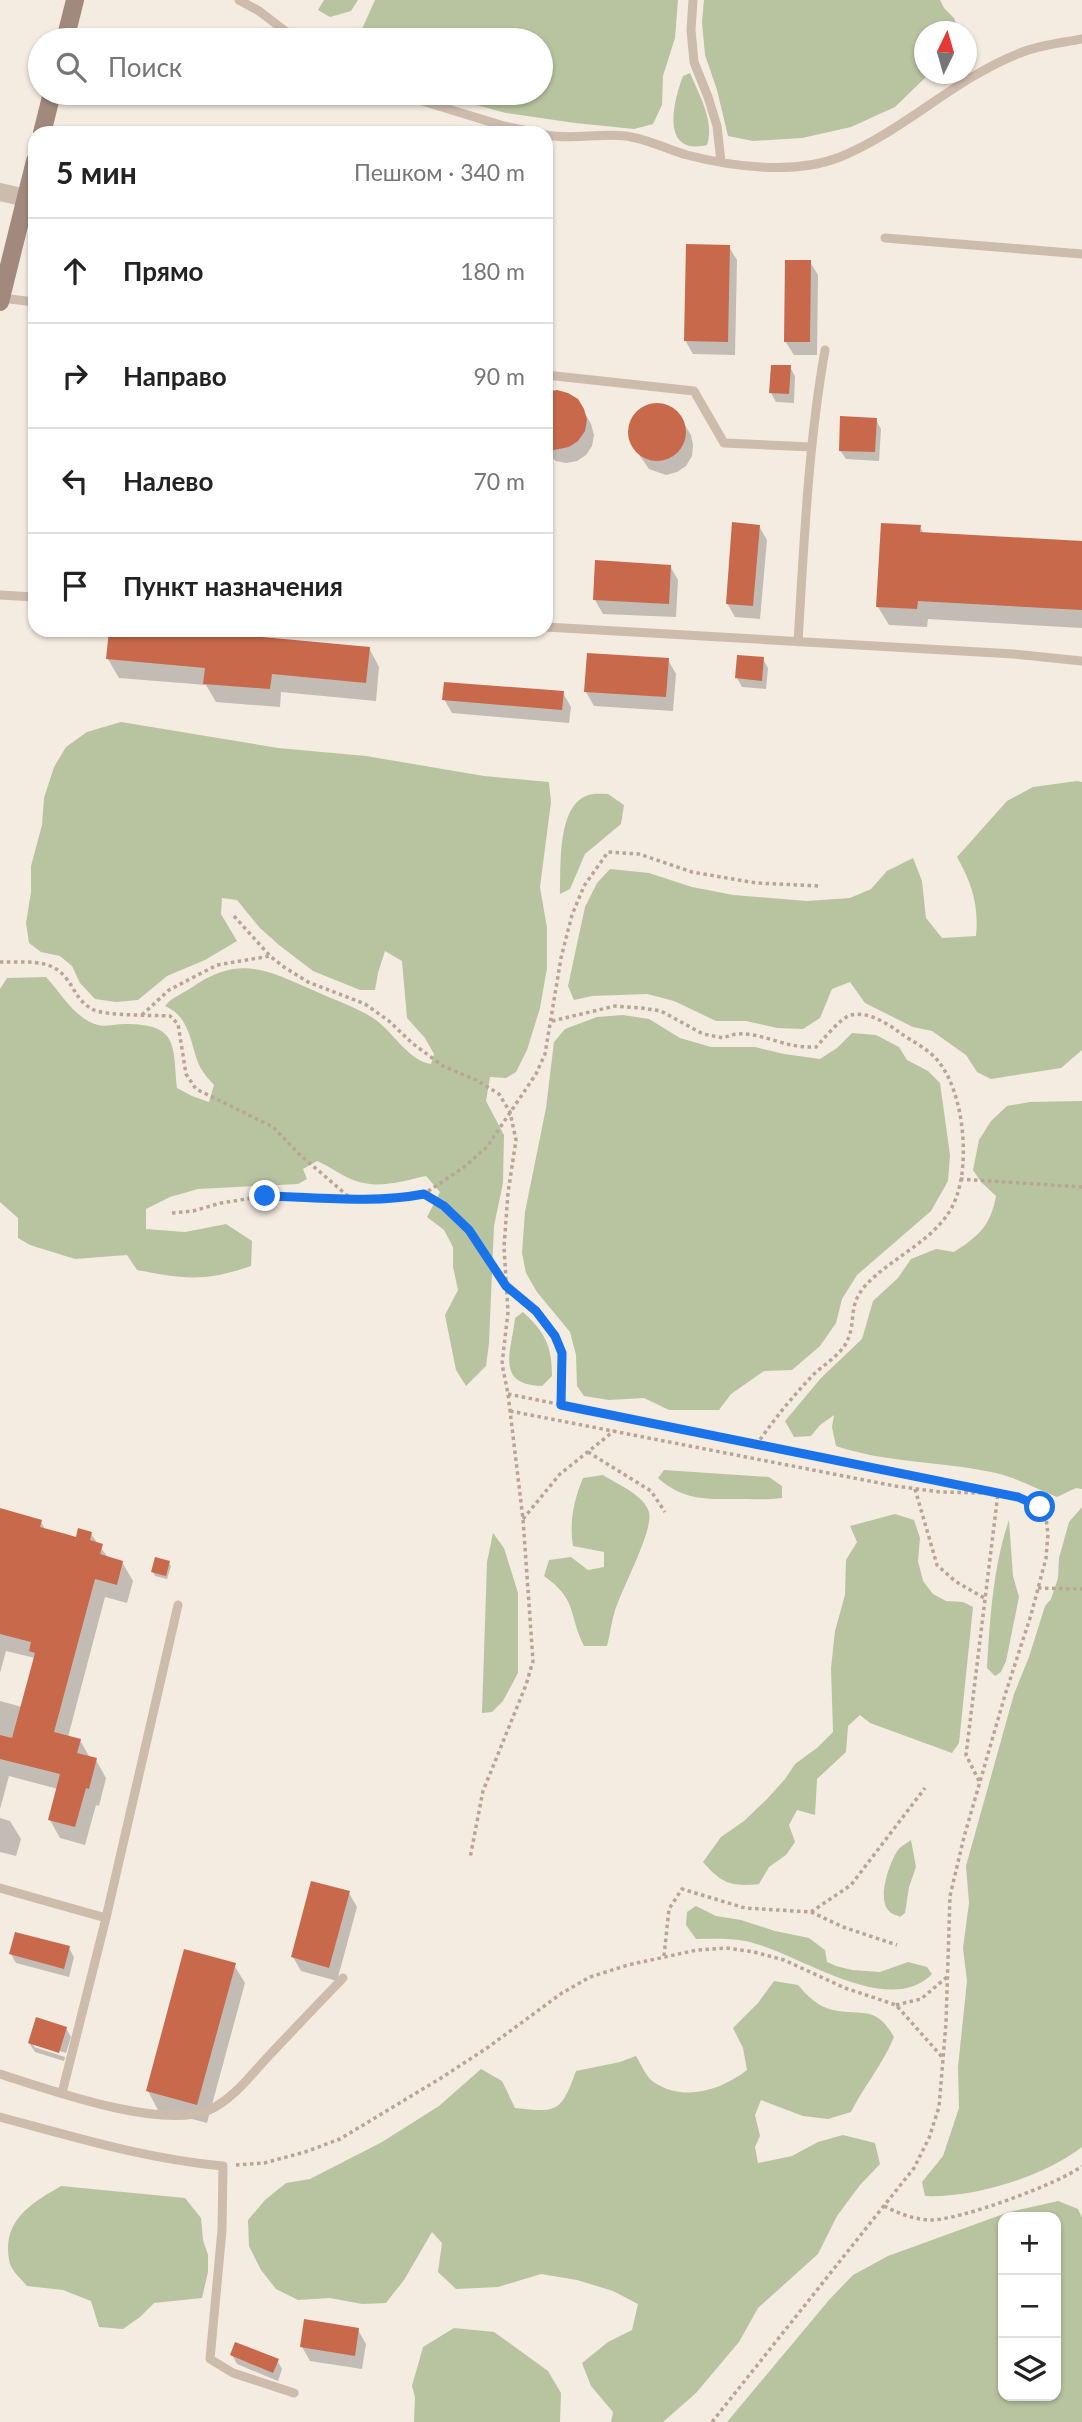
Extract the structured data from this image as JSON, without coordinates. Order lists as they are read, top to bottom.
{
  "north": "top",
  "page": {
    "search": "Поиск",
    "heading": ["5 мин", "Пешком · 340 m"],
    "list": [
      ["Прямо", "180 m"],
      ["Направо", "90 m"],
      ["Налево", "70 m"],
      "Пункт назначения"
    ],
    "map_buttons": ["+", "−"]
  }
}
